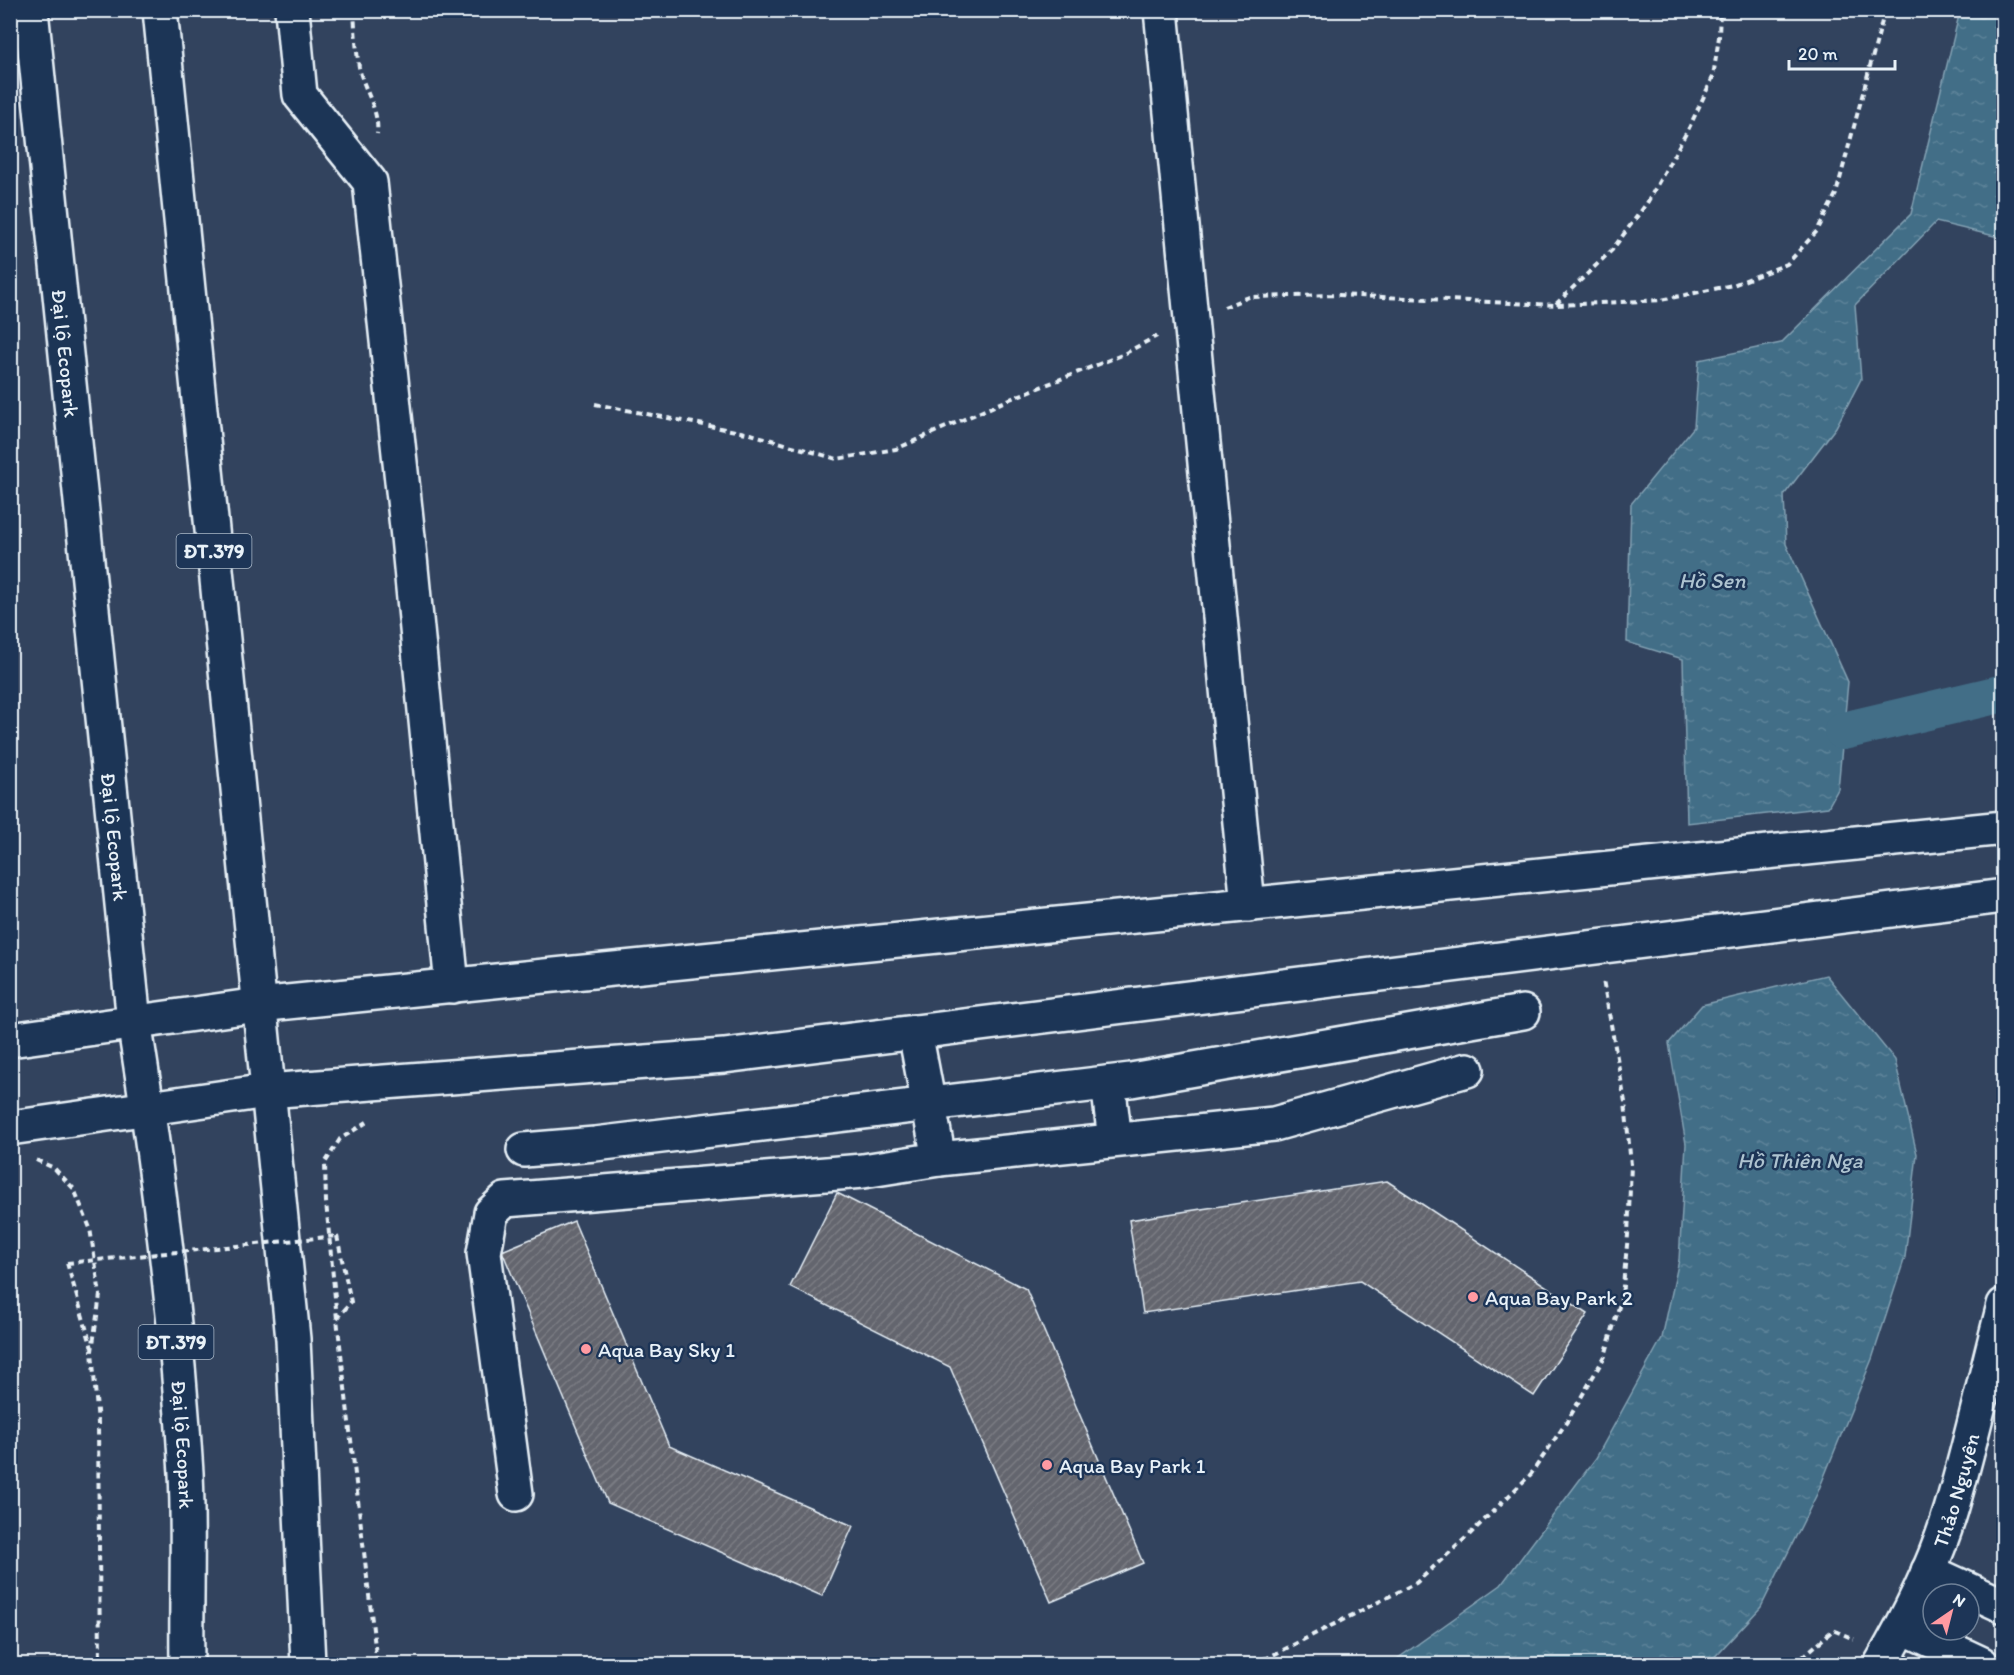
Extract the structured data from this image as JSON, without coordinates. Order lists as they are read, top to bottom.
{
  "streets": {
    "main road": ["Đại lộ Ecopark", "ĐT.379", "Thảo Nguyên"]
  },
  "water": ["Hồ Sen", "Hồ Thiên Nga"],
  "places": ["Aqua Bay Park 2", "Aqua Bay Sky 1", "Aqua Bay Park 1"],
  "scale_bar": "20 m",
  "north": "top right"
}
